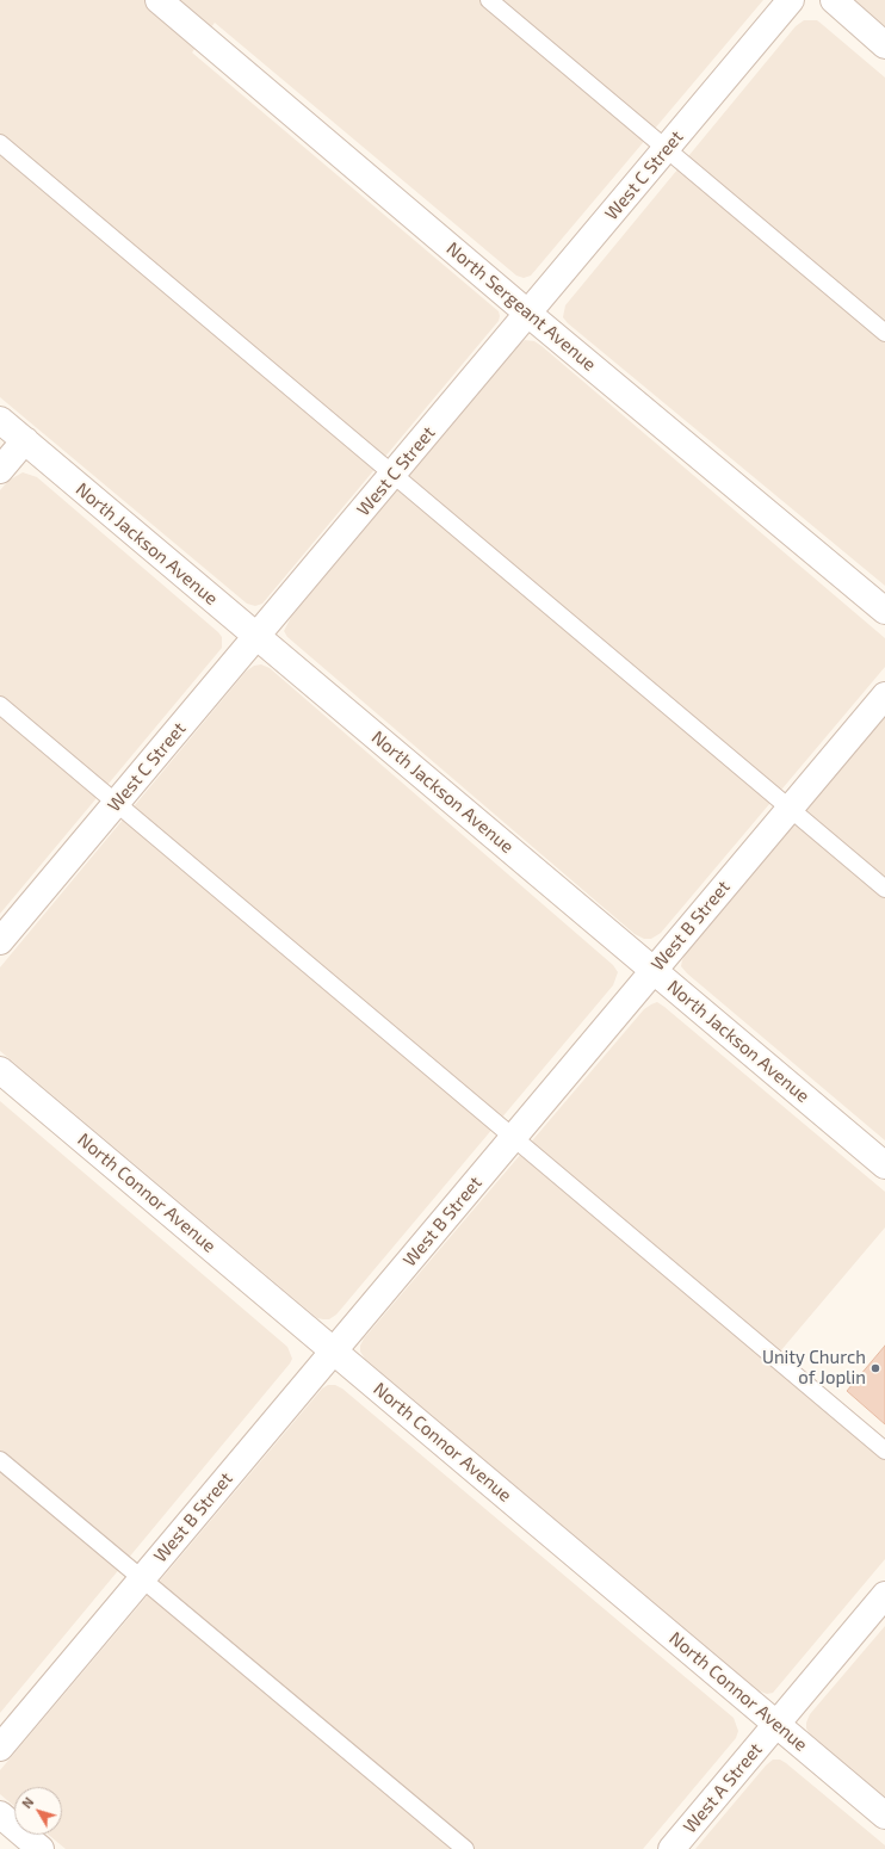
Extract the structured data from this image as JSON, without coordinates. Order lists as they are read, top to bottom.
{
  "streets": {
    "street": [
      "West C Street",
      "North Sergeant Avenue",
      "North Jackson Avenue",
      "West B Street",
      "North Connor Avenue",
      "West A Street"
    ]
  },
  "crossings": [
    ["West C Street", "North Sergeant Avenue"],
    ["West C Street", "North Jackson Avenue"],
    ["North Jackson Avenue", "West B Street"],
    ["West B Street", "North Connor Avenue"],
    ["North Connor Avenue", "West A Street"]
  ],
  "places": ["Unity Church of Joplin"],
  "north": "top left"
}
